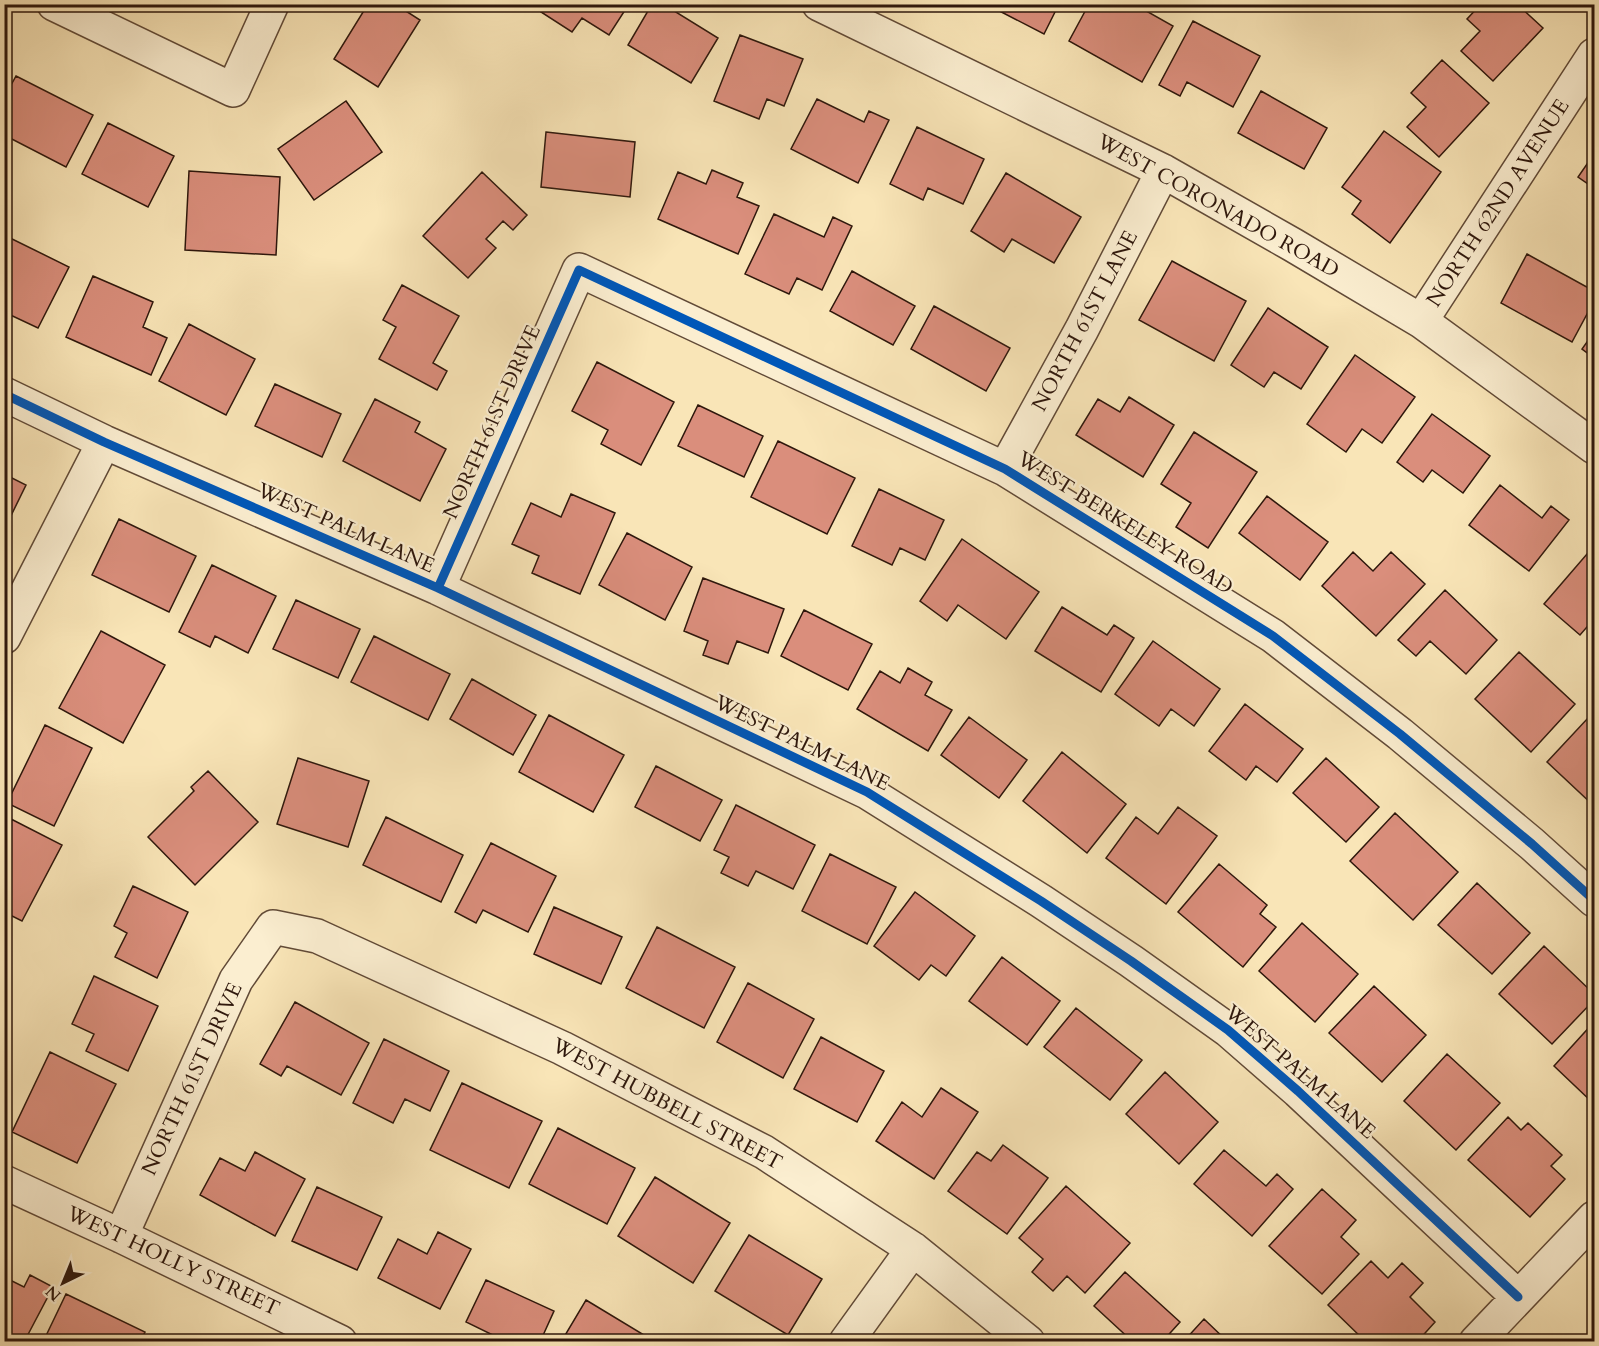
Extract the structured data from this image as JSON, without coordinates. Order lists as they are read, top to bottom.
{
  "streets": {
    "street": [
      "NORTH 62ND AVENUE",
      "WEST CORONADO ROAD",
      "NORTH 61ST LANE",
      "NORTH 61ST DRIVE",
      "WEST BERKELEY ROAD",
      "WEST PALM LANE",
      "WEST HUBBELL STREET",
      "WEST HOLLY STREET"
    ]
  },
  "crossings": [
    ["NORTH 62ND AVENUE", "WEST CORONADO ROAD"],
    ["WEST CORONADO ROAD", "NORTH 61ST LANE"],
    ["NORTH 61ST LANE", "WEST BERKELEY ROAD"],
    ["NORTH 61ST DRIVE", "WEST BERKELEY ROAD"],
    ["NORTH 61ST DRIVE", "WEST PALM LANE"],
    ["NORTH 61ST DRIVE", "WEST HUBBELL STREET"],
    ["NORTH 61ST DRIVE", "WEST HOLLY STREET"]
  ],
  "north": "bottom left"
}
